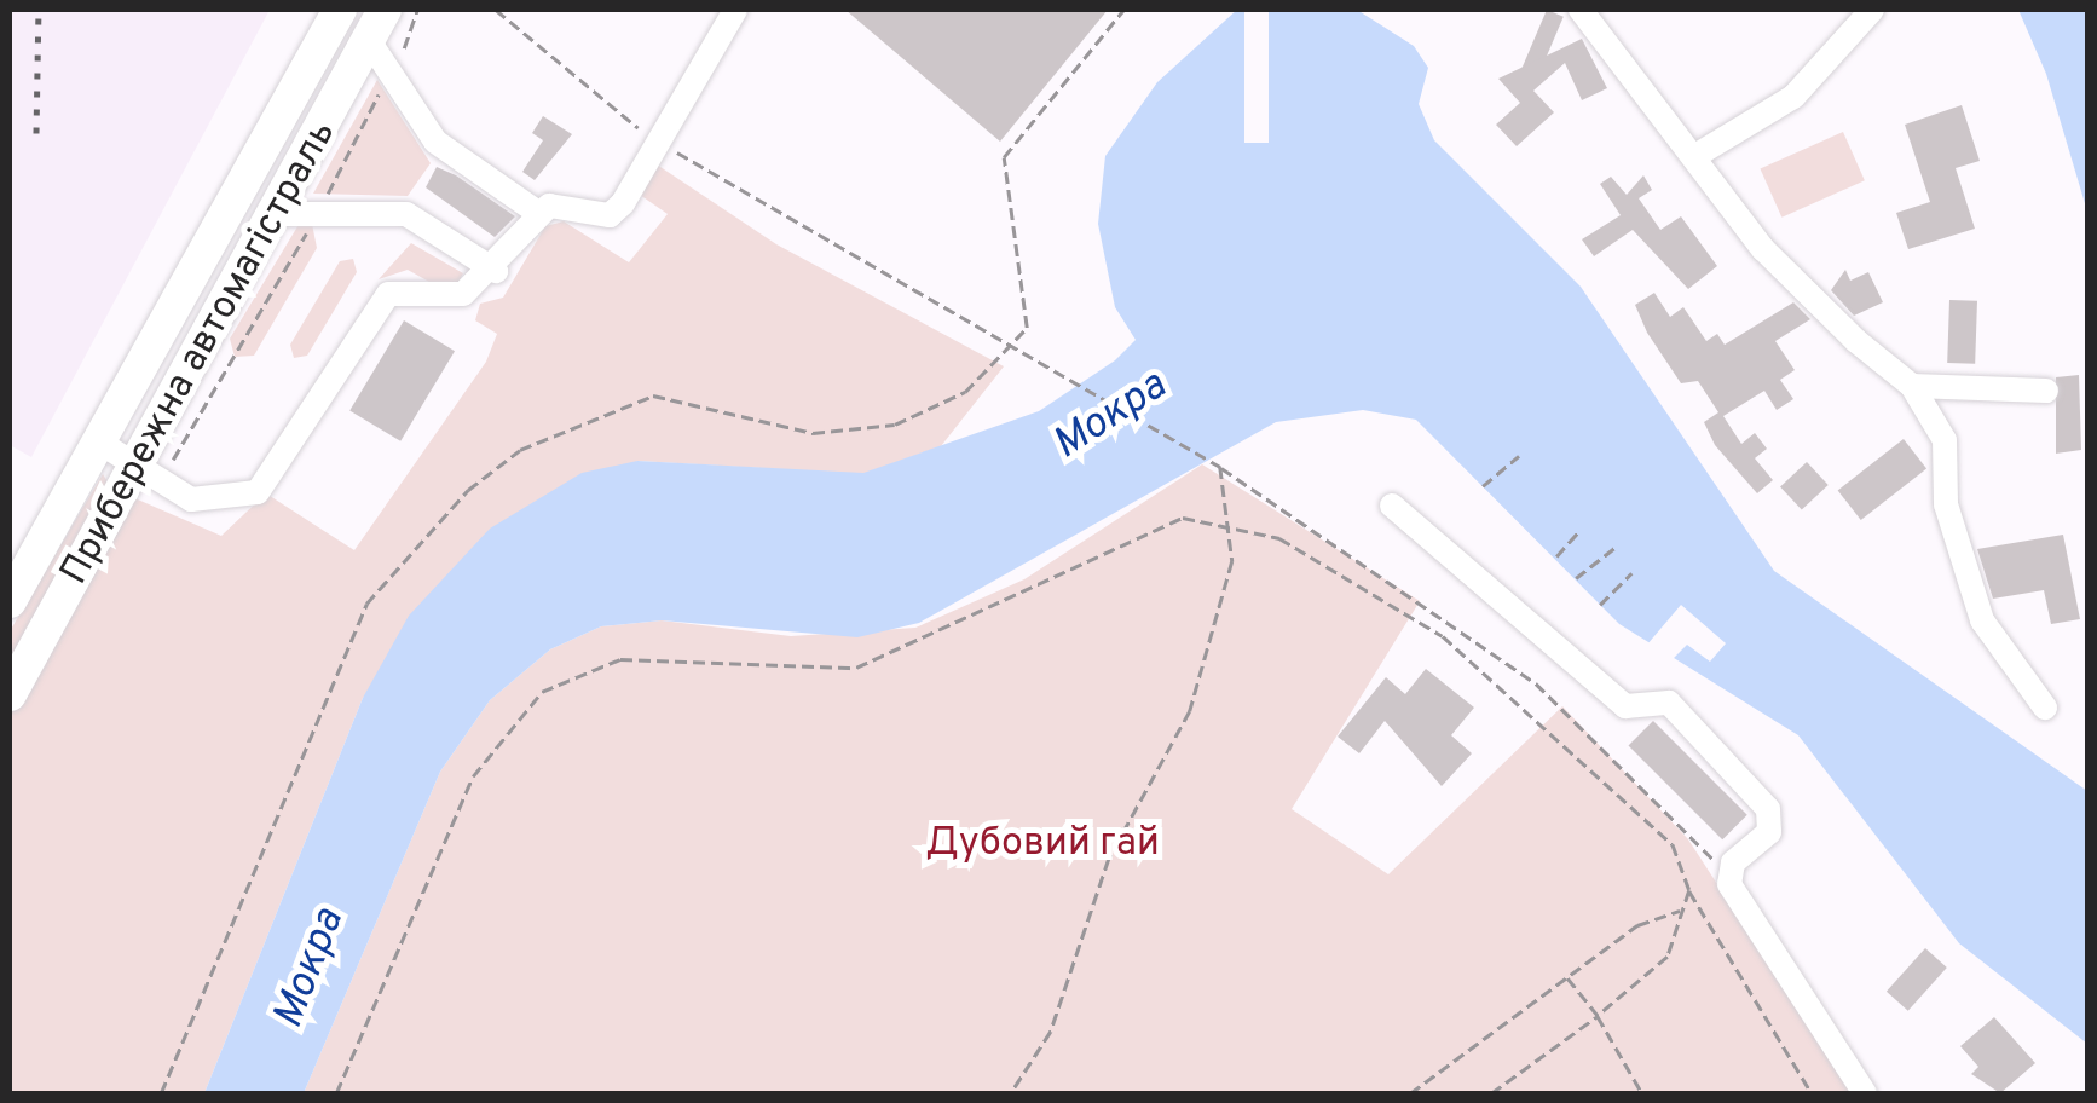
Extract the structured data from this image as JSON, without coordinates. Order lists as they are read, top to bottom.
{
  "streets": {
    "main road": ["Прибережна автомагістраль"]
  },
  "water": ["Мокра"],
  "parks": ["Дубовий гай"]
}
